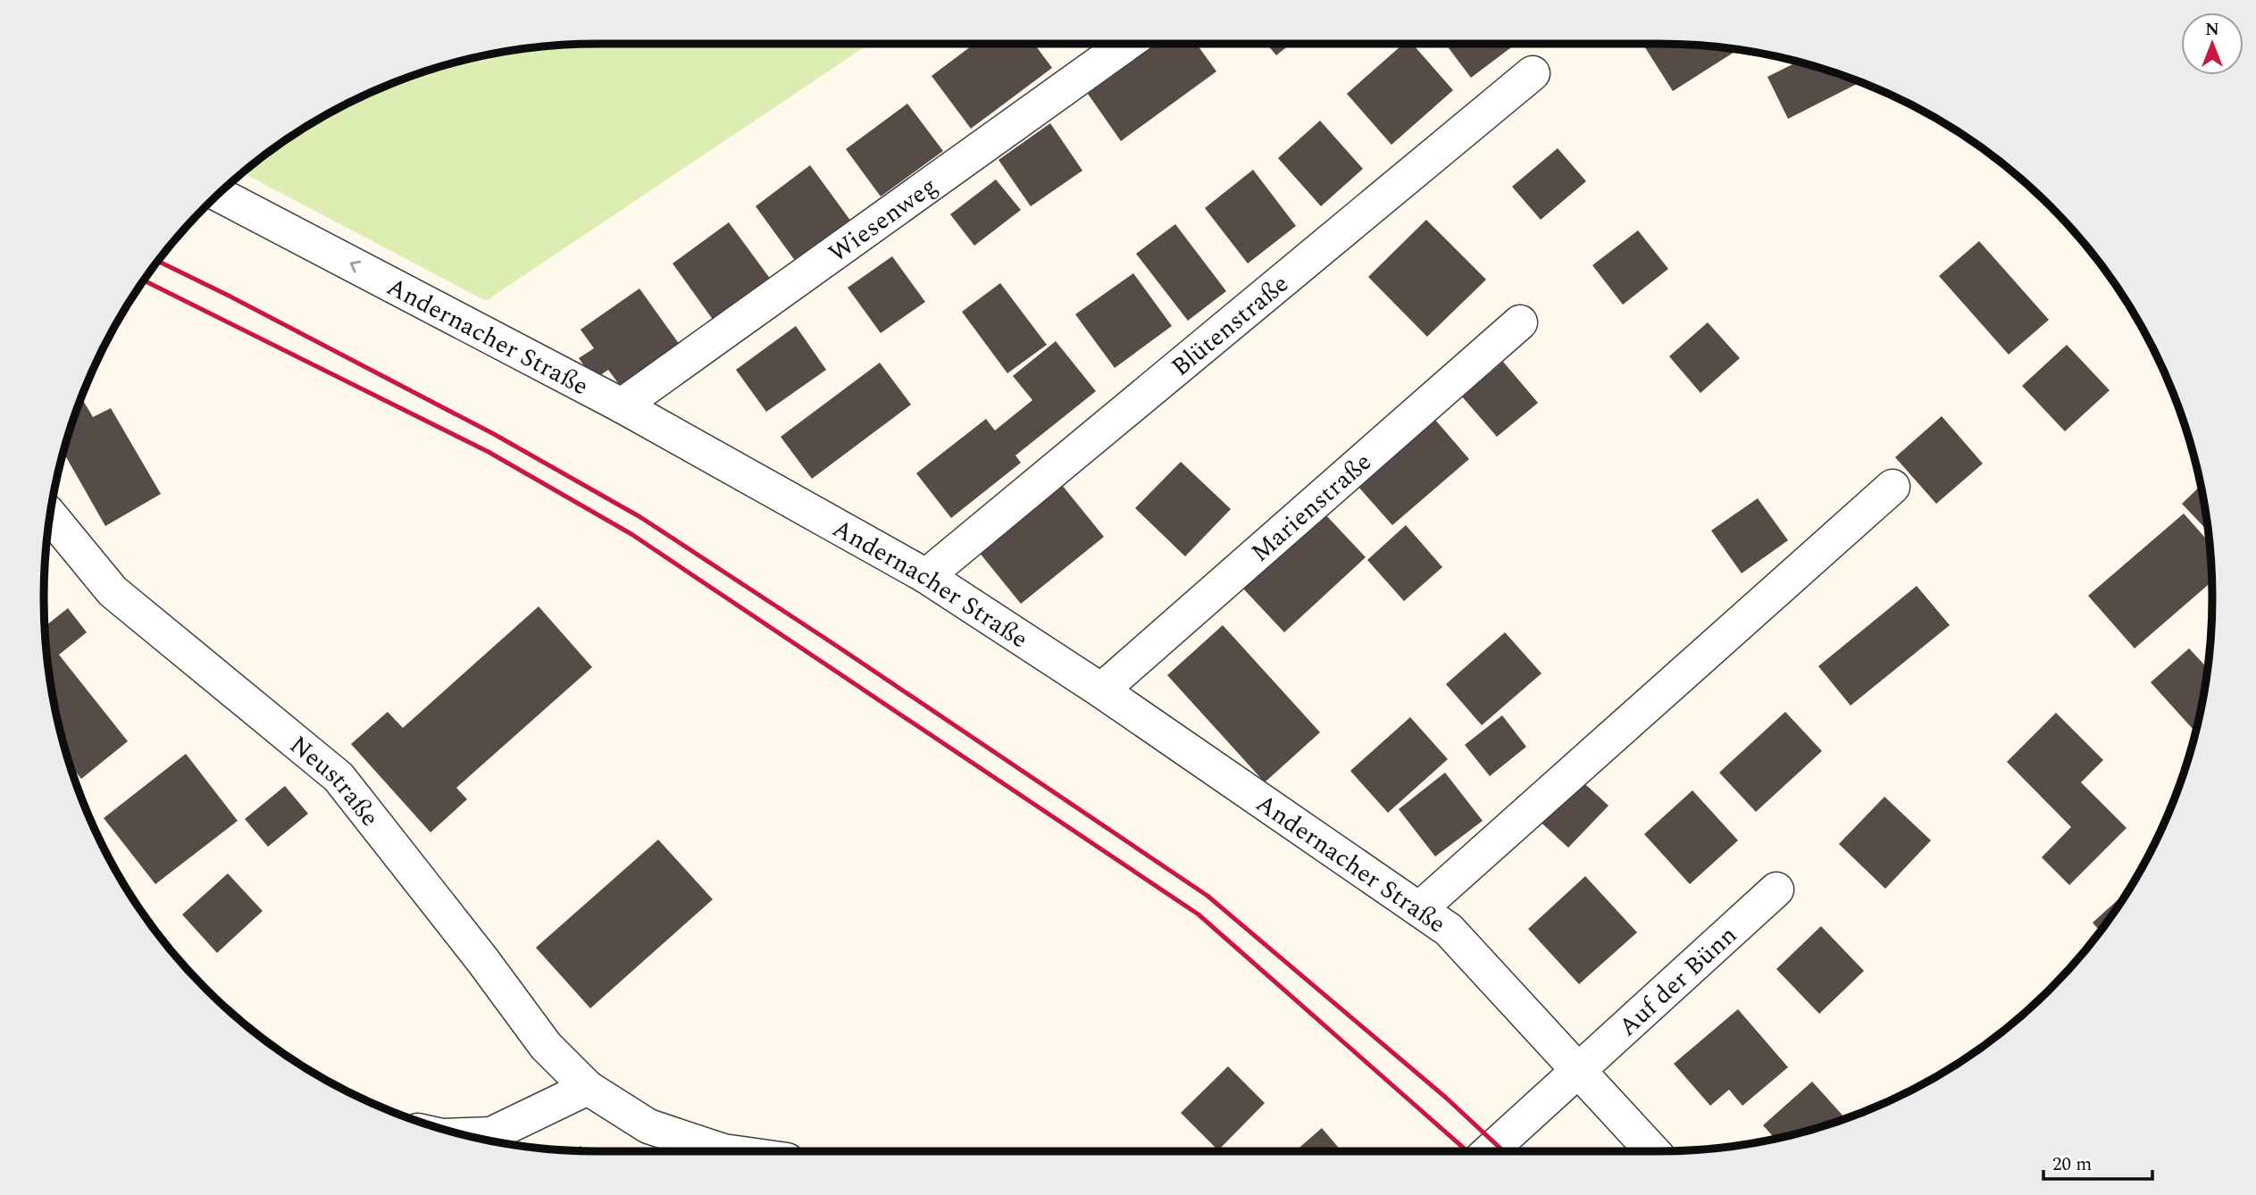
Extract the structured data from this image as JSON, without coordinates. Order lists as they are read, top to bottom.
{
  "streets": {
    "street": [
      "Wiesenweg",
      "Blütenstraße",
      "Andernacher Straße",
      "Marienstraße",
      "Neustraße",
      "Auf der Bünn"
    ]
  },
  "crossings": [
    ["Wiesenweg", "Andernacher Straße"],
    ["Blütenstraße", "Andernacher Straße"],
    ["Andernacher Straße", "Marienstraße"],
    ["Andernacher Straße", "Auf der Bünn"]
  ],
  "scale_bar": "20 m",
  "north": "top"
}
